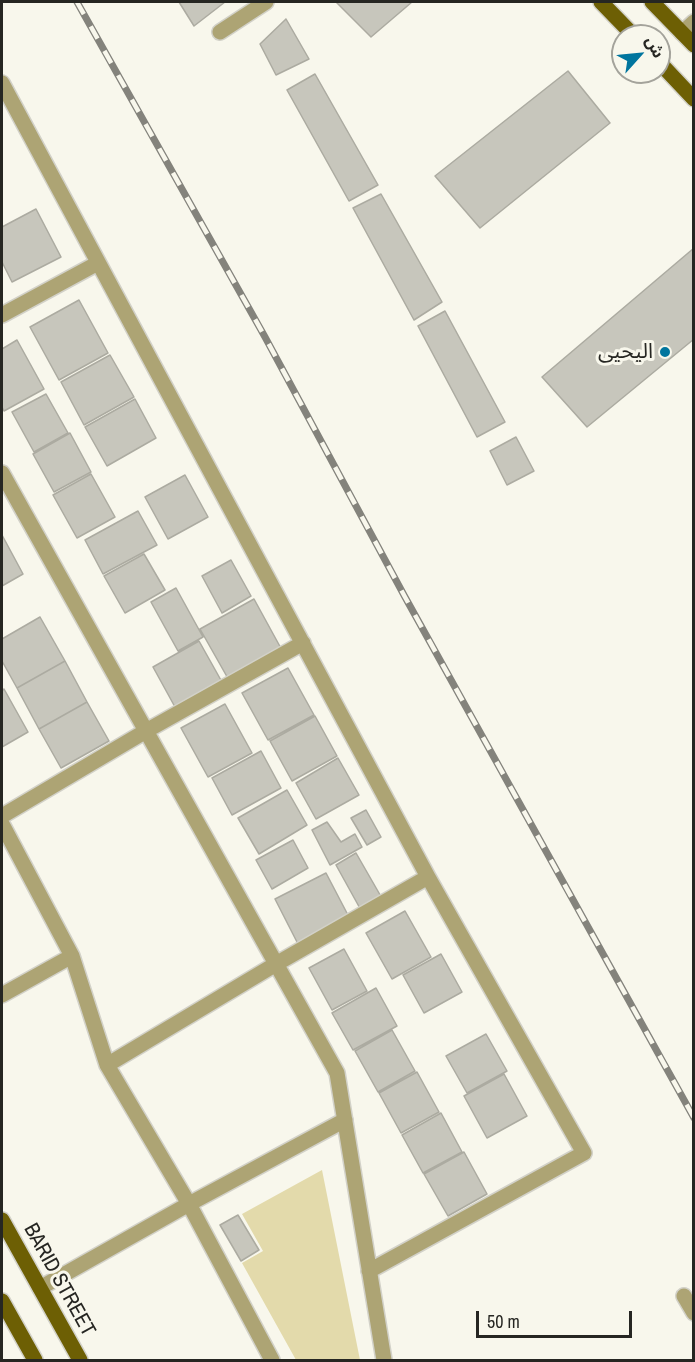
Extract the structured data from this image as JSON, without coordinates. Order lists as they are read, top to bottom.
{
  "streets": {
    "main road": ["BARID STREET"]
  },
  "places": ["اليحيى"],
  "scale_bar": "50 m",
  "north": "top right"
}
